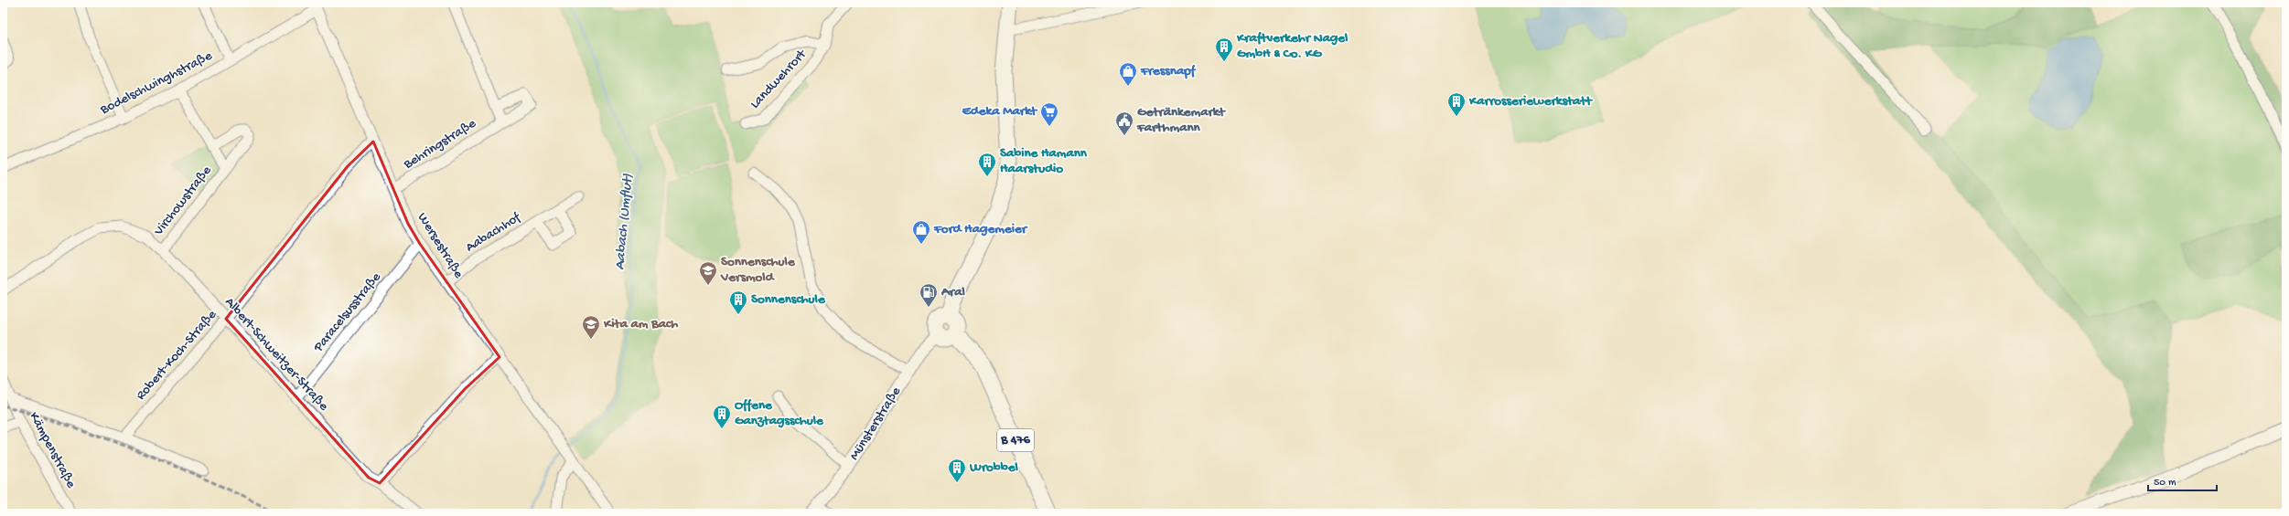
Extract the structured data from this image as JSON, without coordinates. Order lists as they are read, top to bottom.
{
  "streets": {
    "main road": ["B 476"],
    "street": [
      "Landwehrort",
      "Bodelschwinghstraße",
      "Behringstraße",
      "Virchowstraße",
      "Aabachhof",
      "Wersestraße",
      "Paracelsusstraße",
      "Albert-Schweitzer-Straße",
      "Robert-Koch-Straße",
      "Münsterstraße",
      "Kämpenstraße"
    ]
  },
  "crossings": [
    ["Bodelschwinghstraße", "Virchowstraße"],
    ["Bodelschwinghstraße", "Wersestraße"],
    ["Behringstraße", "Wersestraße"],
    ["Virchowstraße", "Albert-Schweitzer-Straße"],
    ["Aabachhof", "Wersestraße"],
    ["Wersestraße", "Paracelsusstraße"],
    ["Wersestraße", "Robert-Koch-Straße"],
    ["Paracelsusstraße", "Albert-Schweitzer-Straße"],
    ["Albert-Schweitzer-Straße", "Robert-Koch-Straße"],
    ["Robert-Koch-Straße", "Kämpenstraße"],
    ["Münsterstraße", "B 476"]
  ],
  "water": ["Aabach (Umflut)"],
  "places": {
    "building": [
      "Kraftverkehr Nagel GmbH & Co. KG",
      "Karrosseriewerkstatt",
      "Sabine Hamann Haarstudio",
      "Sonnenschule",
      "Offene Ganztagsschule",
      "Wrobbel"
    ],
    "shop": ["Fressnapf", "Ford Hagemeier"],
    "supermarket": ["Edeka Markt"],
    "public building": ["Getränkemarkt Farthmann"],
    "school or university": ["Sonnenschule Versmold", "Kita am Bach"],
    "fuel station": ["Aral"]
  },
  "scale_bar": "50 m"
}
